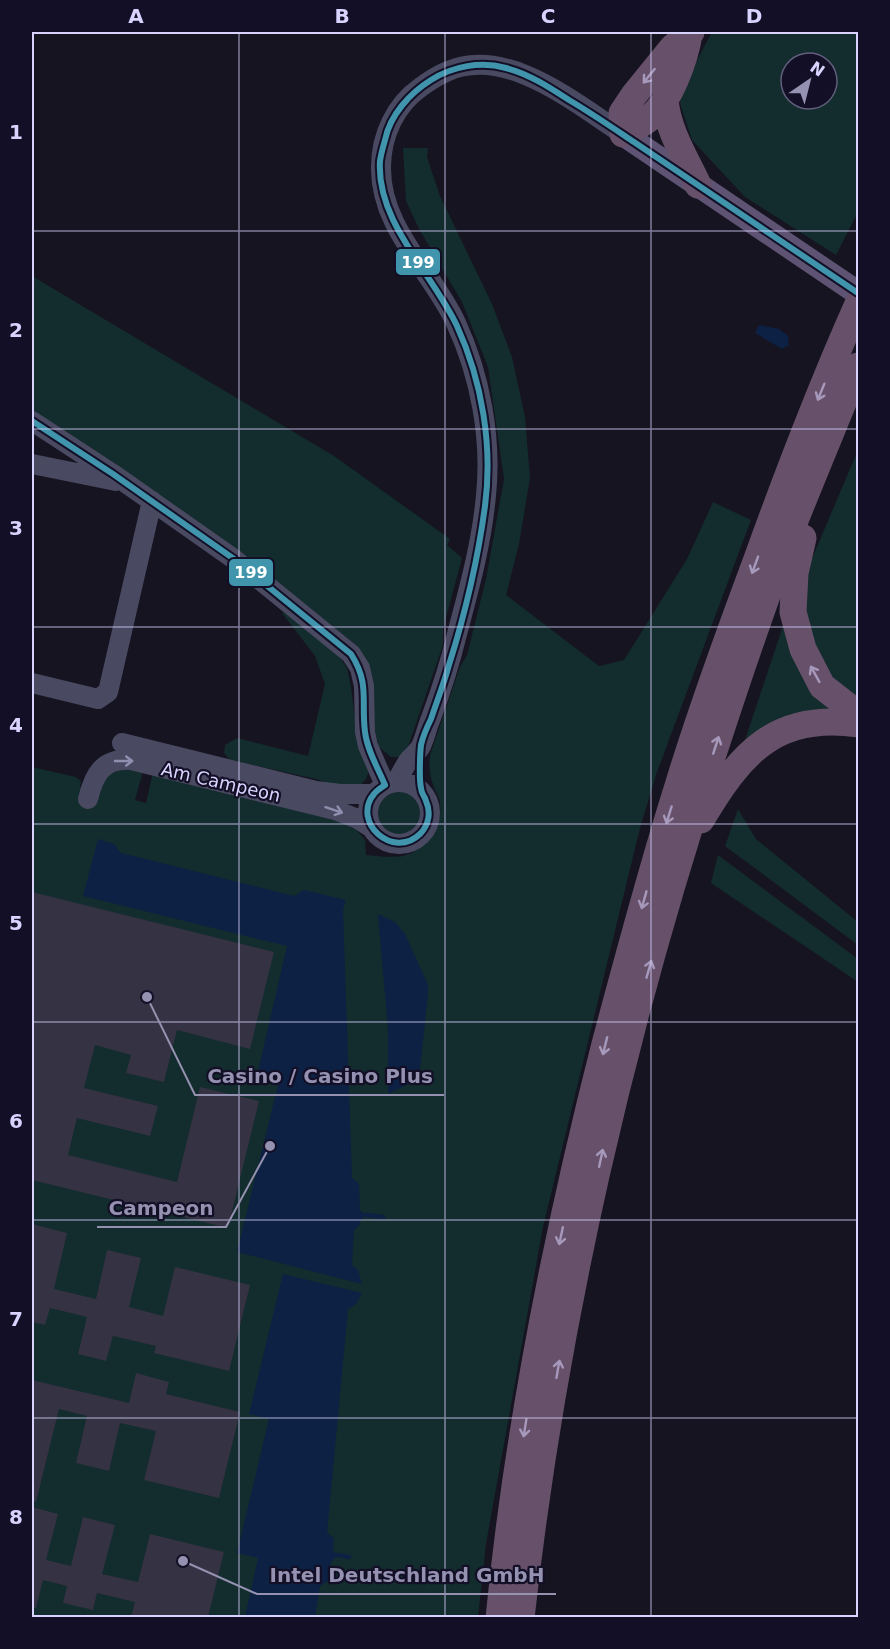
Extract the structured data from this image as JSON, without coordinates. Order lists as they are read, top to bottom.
{
  "streets": {
    "street": ["Am Campeon"]
  },
  "places": ["Casino / Casino Plus", "Campeon", "Intel Deutschland GmbH"],
  "lines": ["transit line 199"],
  "north": "top right",
  "grid": {
    "columns": [
      "A",
      "B",
      "C",
      "D"
    ],
    "rows": [
      "1",
      "2",
      "3",
      "4",
      "5",
      "6",
      "7",
      "8"
    ]
  }
}
